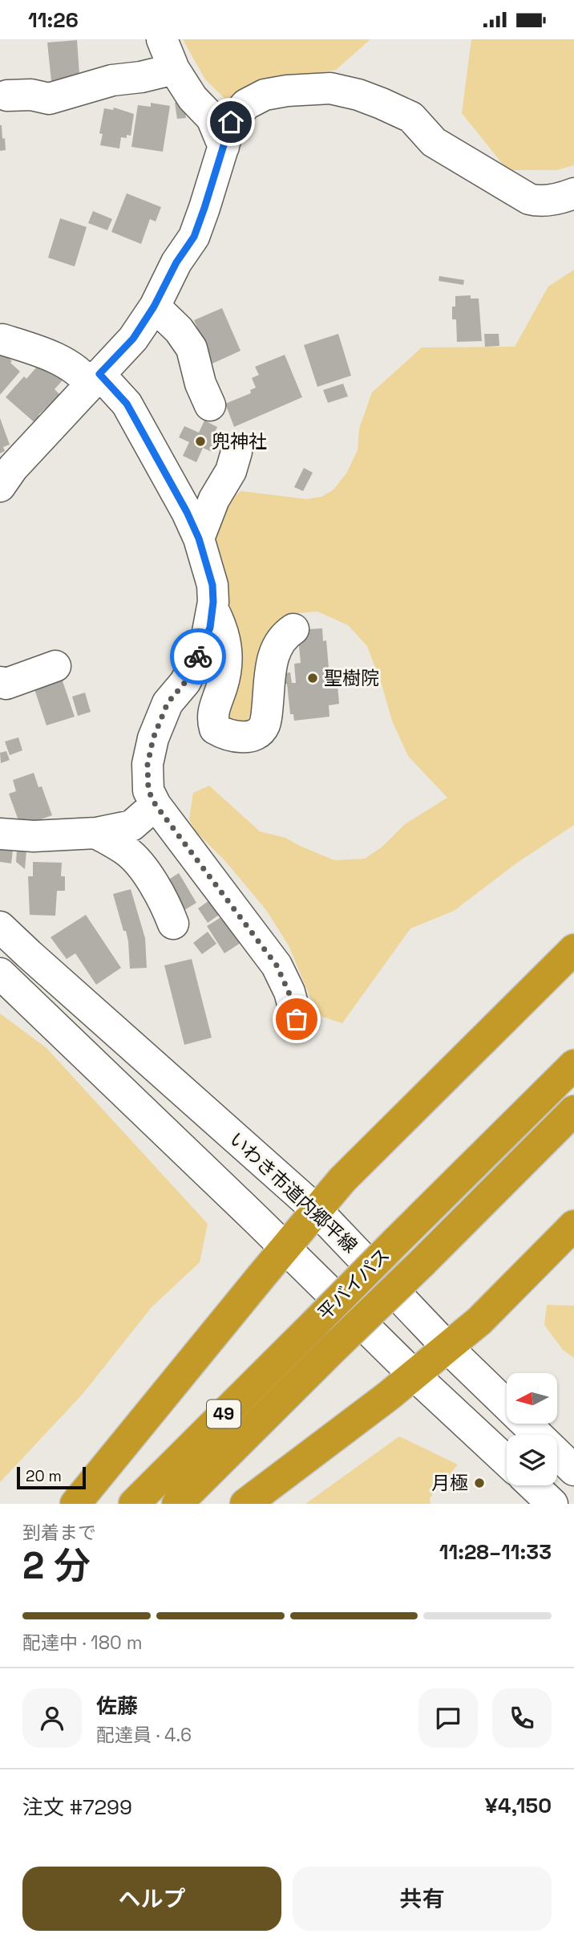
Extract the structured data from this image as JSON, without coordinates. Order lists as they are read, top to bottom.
{
  "streets": {
    "highway": ["平バイパス", "49"],
    "street": ["いわき市道内郷平線"]
  },
  "places": ["兜神社", "聖樹院", "月極"],
  "scale_bar": "20 m",
  "north": "left",
  "page": {
    "status": "11:26",
    "scale": "20 m",
    "heading": ["2 分", "到着まで", "11:28–11:33"],
    "panel": [
      "佐藤",
      "配達員 · 4.6",
      "注文 #7299",
      "¥4,150"
    ],
    "bar": "配達中 · 180 m",
    "buttons": ["ヘルプ", "共有"]
  }
}
